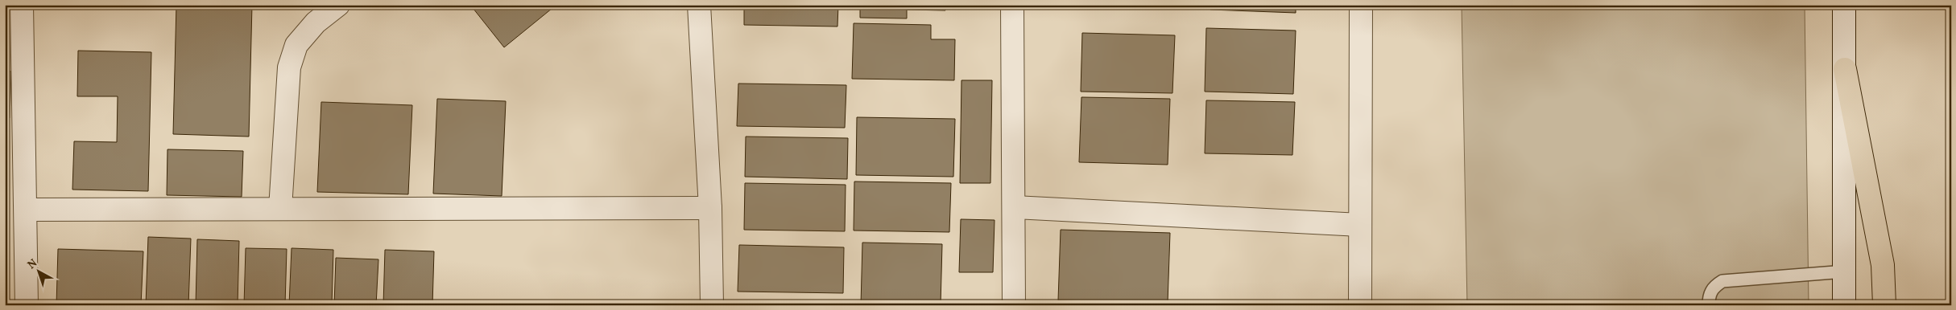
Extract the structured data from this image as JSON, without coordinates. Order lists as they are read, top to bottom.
{
  "north": "top left"
}
